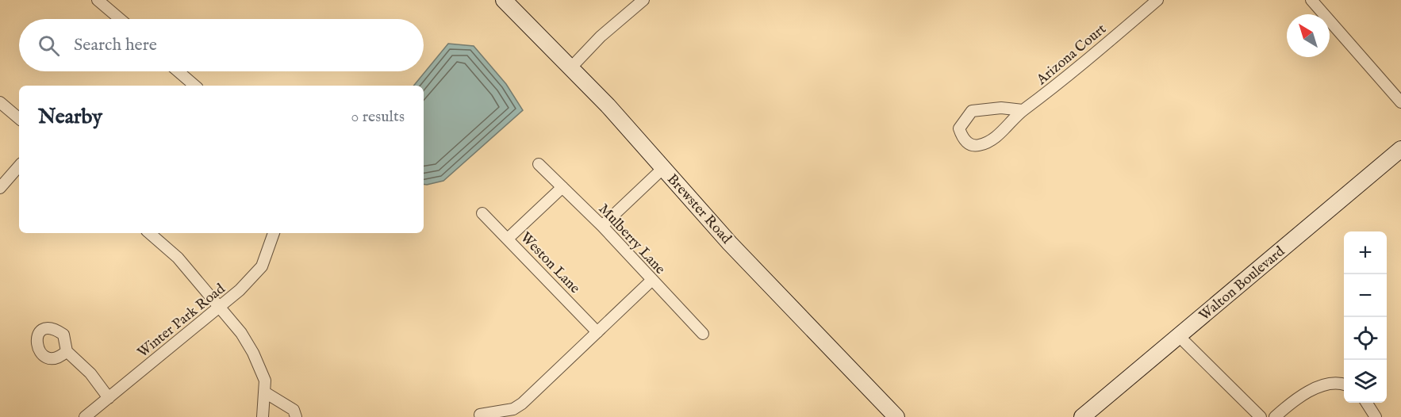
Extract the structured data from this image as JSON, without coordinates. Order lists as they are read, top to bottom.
{
  "streets": {
    "street": [
      "Arizona Court",
      "Brewster Road",
      "Mulberry Lane",
      "Weston Lane",
      "Walton Boulevard",
      "Winter Park Road"
    ]
  },
  "north": "top left",
  "page": {
    "search": "Search here",
    "heading": ["Nearby", "0 results"],
    "map_buttons": ["+", "−"]
  }
}
